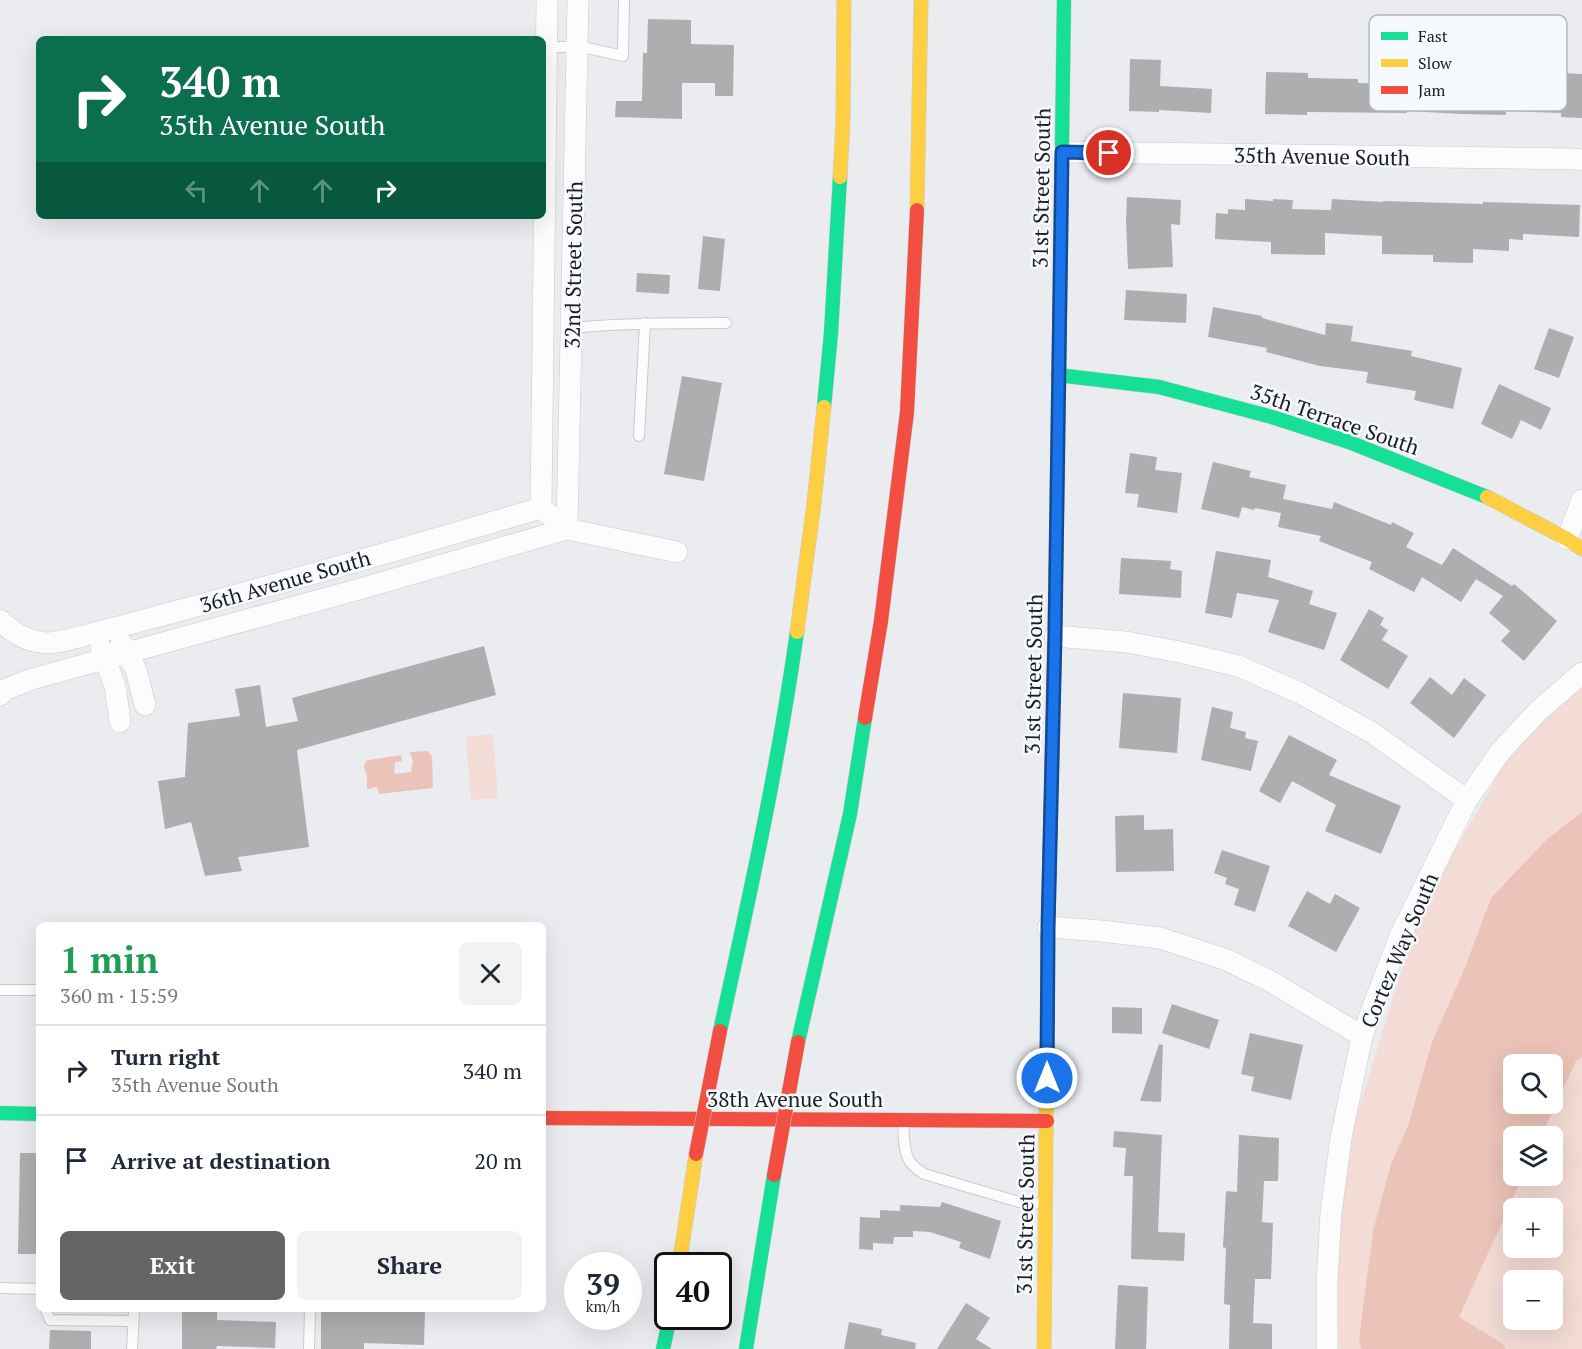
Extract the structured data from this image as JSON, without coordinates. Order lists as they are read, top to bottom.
{
  "streets": {
    "main road": ["31st Street South", "35th Terrace South", "38th Avenue South"],
    "street": [
      "35th Avenue South",
      "32nd Street South",
      "36th Avenue South",
      "Cortez Way South"
    ]
  },
  "crossings": [
    ["35th Avenue South", "31st Street South"],
    ["31st Street South", "35th Terrace South"],
    ["31st Street South", "38th Avenue South"],
    ["32nd Street South", "36th Avenue South"]
  ],
  "legend": ["Fast", "Slow", "Jam"],
  "page": {
    "turn": ["340 m", "35th Avenue South"],
    "heading": ["1 min", "360 m · 15:59"],
    "list": [
      {
        "name": "Turn right",
        "note": "35th Avenue South",
        "value": "340 m"
      },
      {
        "name": "Arrive at destination",
        "value": "20 m"
      }
    ],
    "map_buttons": ["+", "−"],
    "buttons": ["Exit", "Share"],
    "speed": "39 km/h",
    "limit": "40"
  }
}
